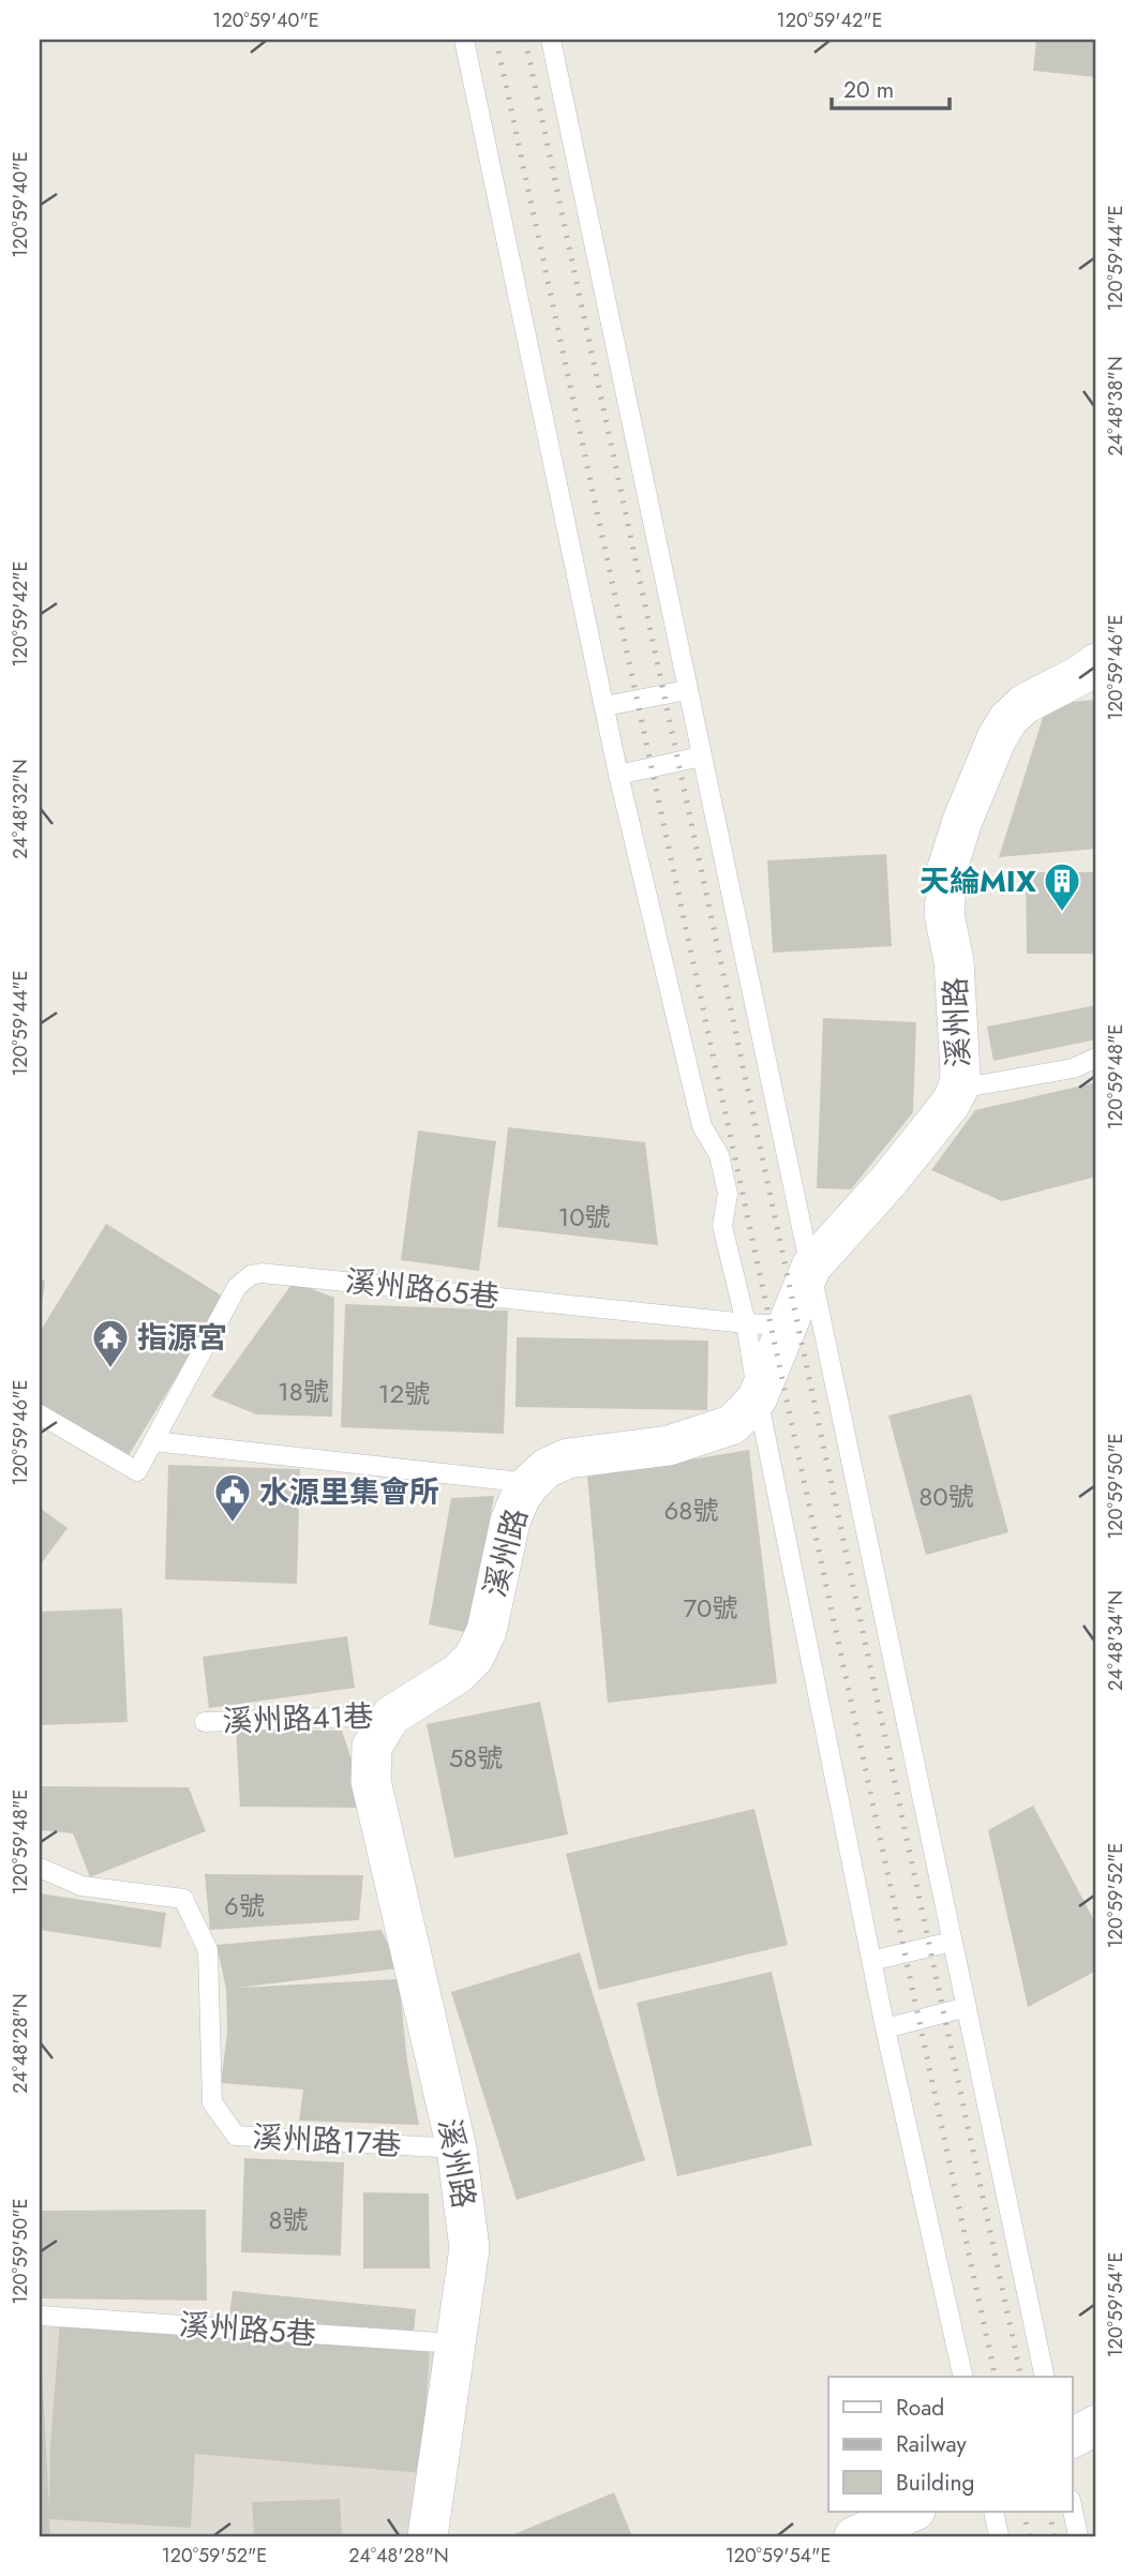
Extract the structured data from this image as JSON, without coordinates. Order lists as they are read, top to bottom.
{
  "streets": {
    "street": ["溪州路"],
    "lane": [
      "溪州路65巷",
      "溪州路41巷",
      "溪州路17巷",
      "溪州路5巷"
    ]
  },
  "crossings": [
    ["溪州路", "溪州路65巷"],
    ["溪州路", "溪州路41巷"],
    ["溪州路", "溪州路17巷"],
    ["溪州路", "溪州路5巷"]
  ],
  "places": {
    "building": ["天綸MIX"],
    "temple": ["指源宮"],
    "public building": ["水源里集會所"]
  },
  "house_numbers": [
    "10號",
    "18號",
    "12號",
    "80號",
    "68號",
    "70號",
    "58號",
    "6號",
    "8號"
  ],
  "legend": ["Road", "Railway", "Building"],
  "scale_bar": "20 m",
  "coordinates": [
    "120°59'40\"E",
    "120°59'42\"E",
    "120°59'44\"E",
    "24°48'38\"N",
    "120°59'46\"E",
    "24°48'32\"N",
    "120°59'48\"E",
    "120°59'50\"E",
    "24°48'34\"N",
    "120°59'52\"E",
    "24°48'28\"N",
    "120°59'54\"E"
  ]
}
